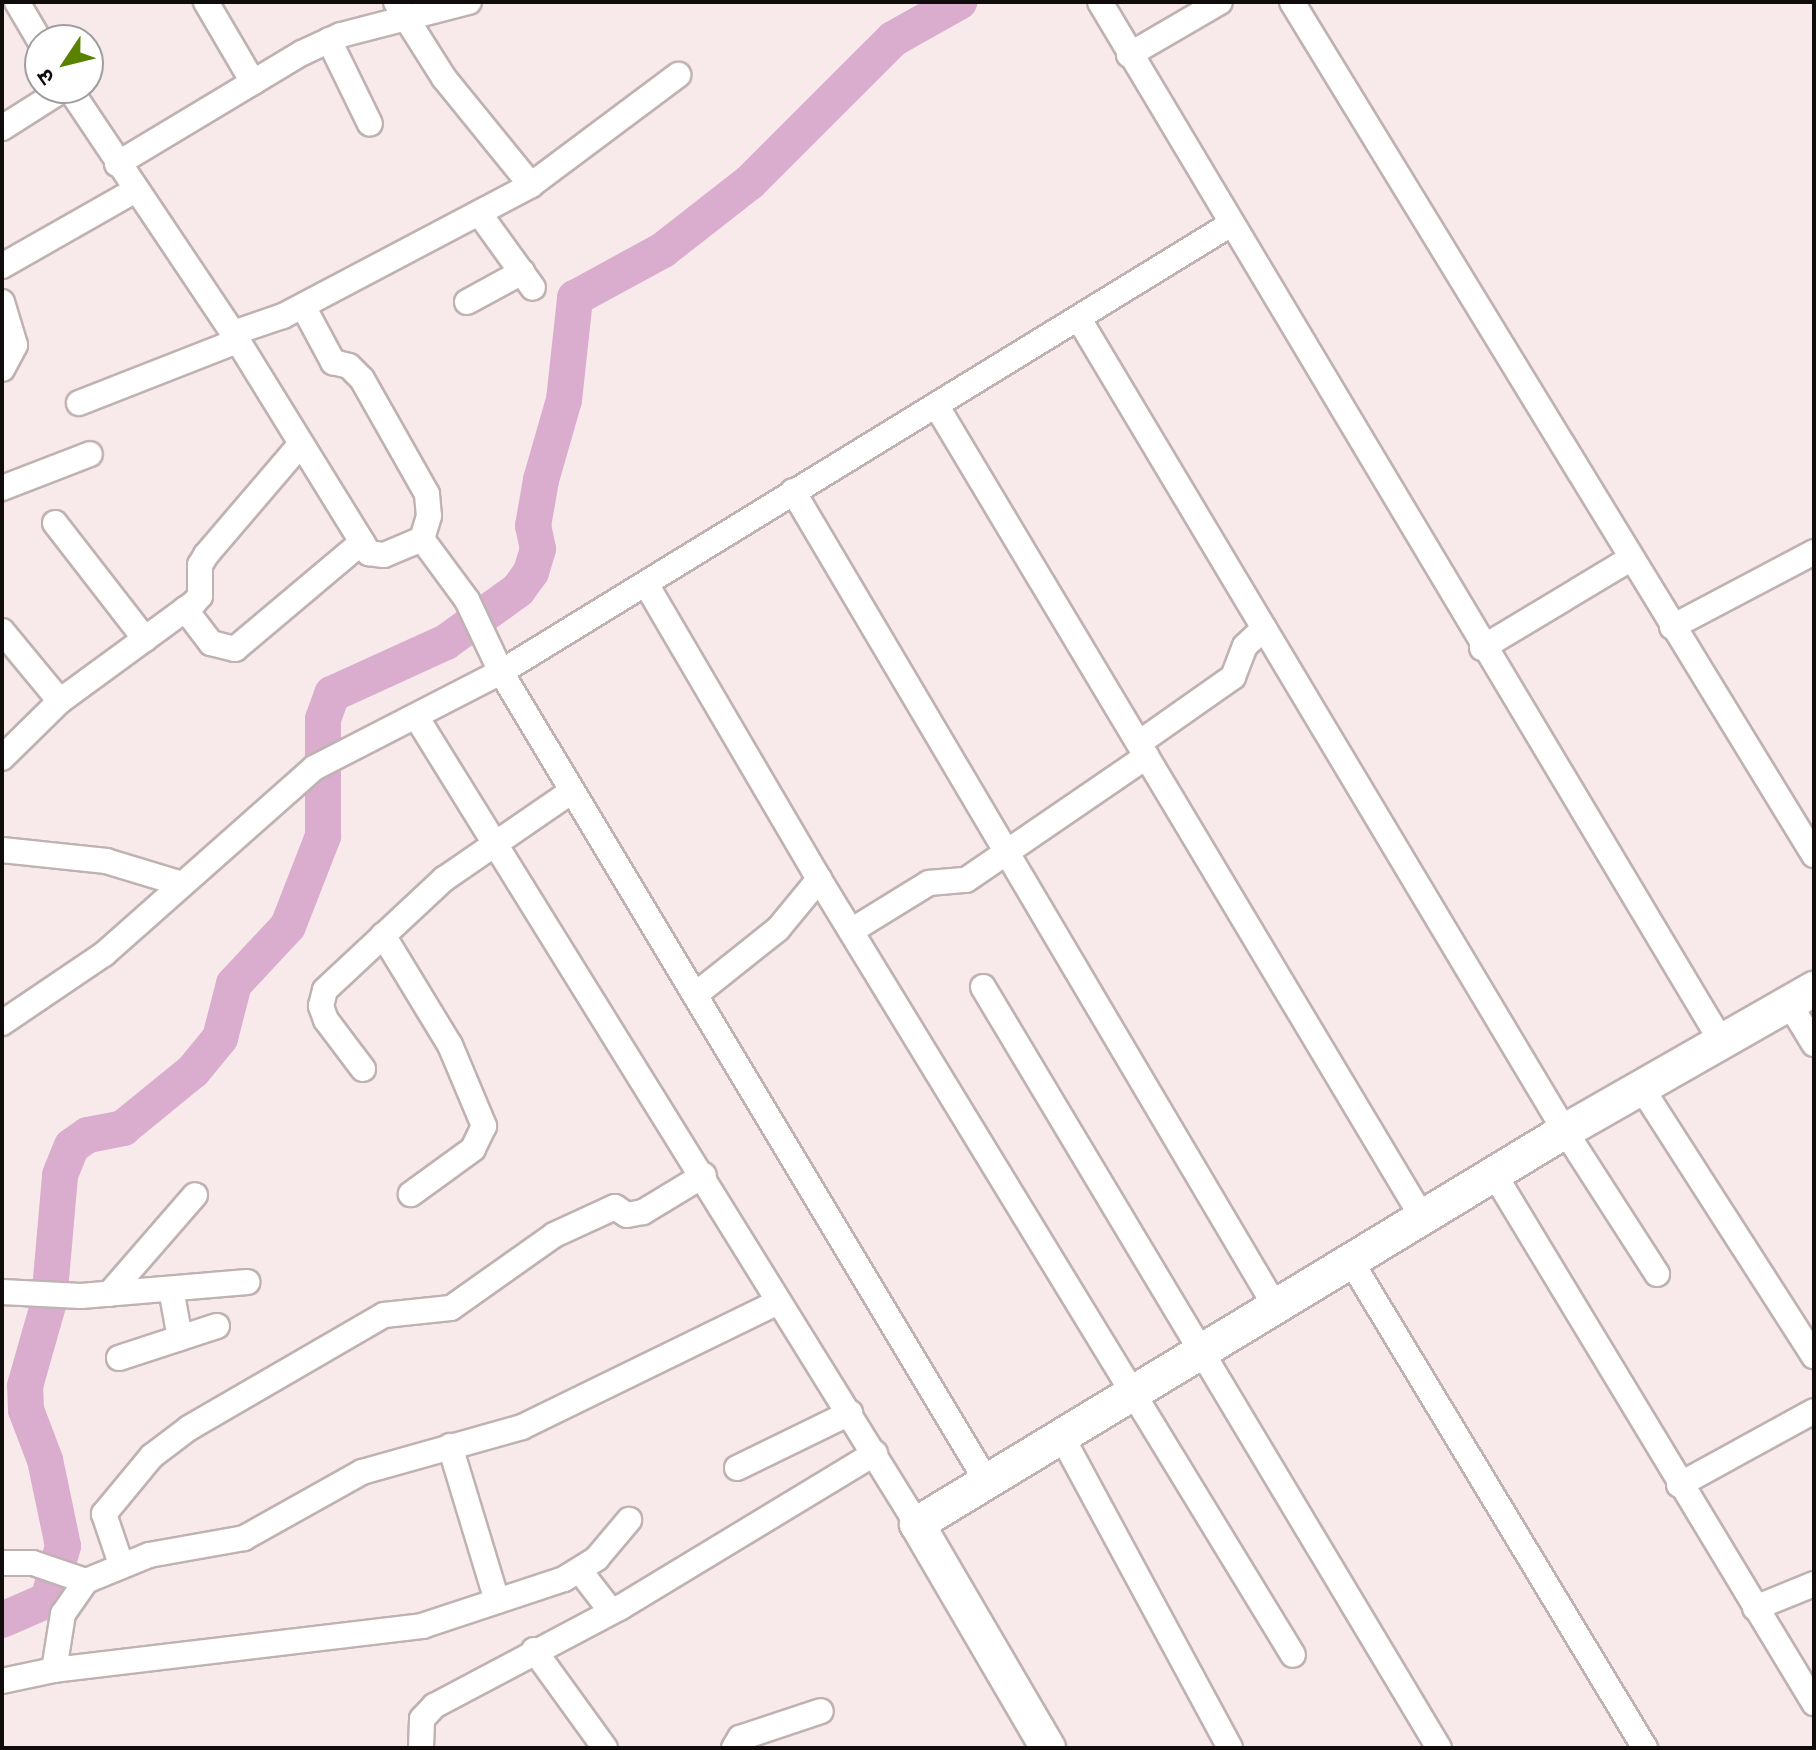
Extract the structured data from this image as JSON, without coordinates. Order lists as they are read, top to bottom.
{
  "north": "bottom left"
}
